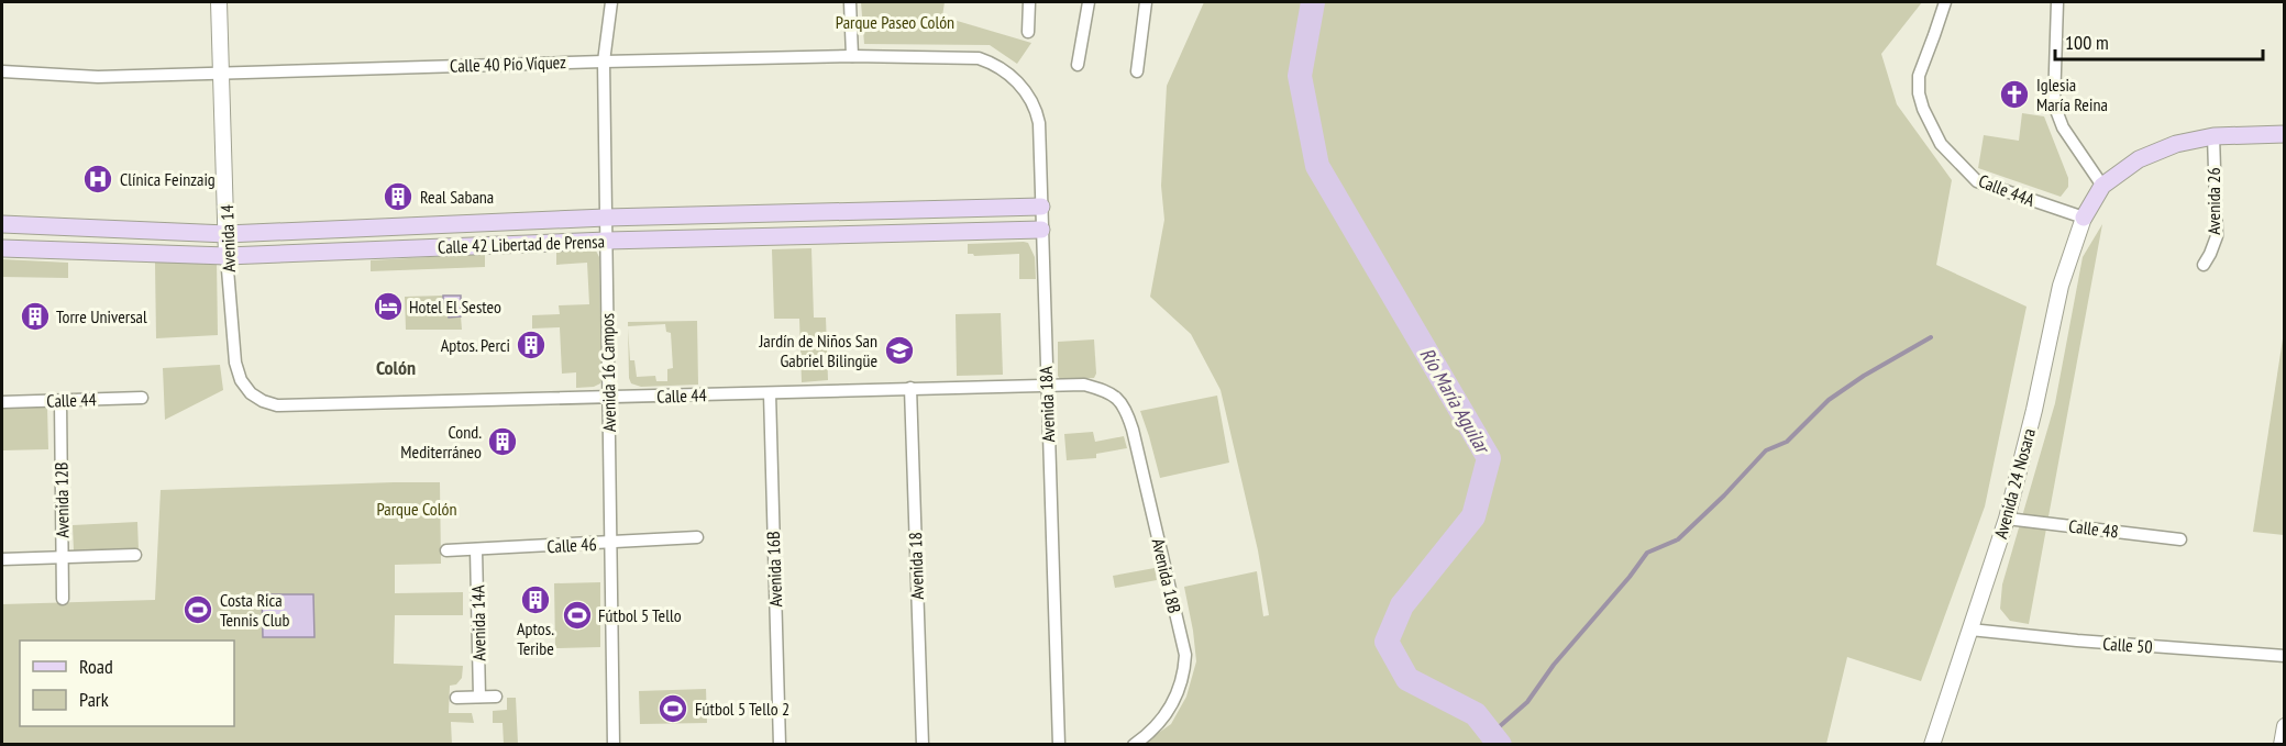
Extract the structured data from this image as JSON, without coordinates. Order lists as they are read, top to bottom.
{
  "streets": {
    "main road": ["Calle 42 Libertad de Prensa"],
    "street": [
      "Calle 40 Pío Víquez",
      "Calle 44A",
      "Avenida 26",
      "Avenida 14",
      "Avenida 16 Campos",
      "Calle 44",
      "Avenida 18A",
      "Avenida 24 Nosara",
      "Avenida 12B",
      "Calle 48",
      "Calle 46",
      "Avenida 18",
      "Avenida 16B",
      "Avenida 18B",
      "Avenida 14A",
      "Calle 50"
    ]
  },
  "crossings": [
    ["Calle 40 Pío Víquez", "Avenida 14"],
    ["Calle 40 Pío Víquez", "Avenida 16 Campos"],
    ["Calle 40 Pío Víquez", "Avenida 18A"],
    ["Calle 44A", "Avenida 24 Nosara"],
    ["Avenida 14", "Calle 42 Libertad de Prensa"],
    ["Avenida 14", "Calle 44"],
    ["Calle 42 Libertad de Prensa", "Avenida 16 Campos"],
    ["Calle 42 Libertad de Prensa", "Avenida 18A"],
    ["Avenida 16 Campos", "Calle 44"],
    ["Avenida 16 Campos", "Calle 46"],
    ["Calle 44", "Avenida 18A"],
    ["Calle 44", "Avenida 12B"],
    ["Calle 44", "Avenida 18"],
    ["Calle 44", "Avenida 16B"],
    ["Calle 44", "Avenida 18B"],
    ["Avenida 24 Nosara", "Calle 48"],
    ["Avenida 24 Nosara", "Calle 50"],
    ["Calle 46", "Avenida 14A"]
  ],
  "districts": ["Colón"],
  "water": ["Río María Aguilar"],
  "parks": ["Parque Paseo Colón", "Parque Colón"],
  "places": {
    "church": ["Iglesia María Reina"],
    "hospital": ["Clínica Feinzaig"],
    "building": [
      "Real Sabana",
      "Torre Universal",
      "Aptos. Perci",
      "Cond. Mediterráneo",
      "Aptos. Teribe"
    ],
    "hotel": ["Hotel El Sesteo"],
    "school or university": ["Jardín de Niños San Gabriel Bilingüe"],
    "sports": ["Costa Rica Tennis Club", "Fútbol 5 Tello", "Fútbol 5 Tello 2"]
  },
  "legend": ["Road", "Park"],
  "scale_bar": "100 m"
}
